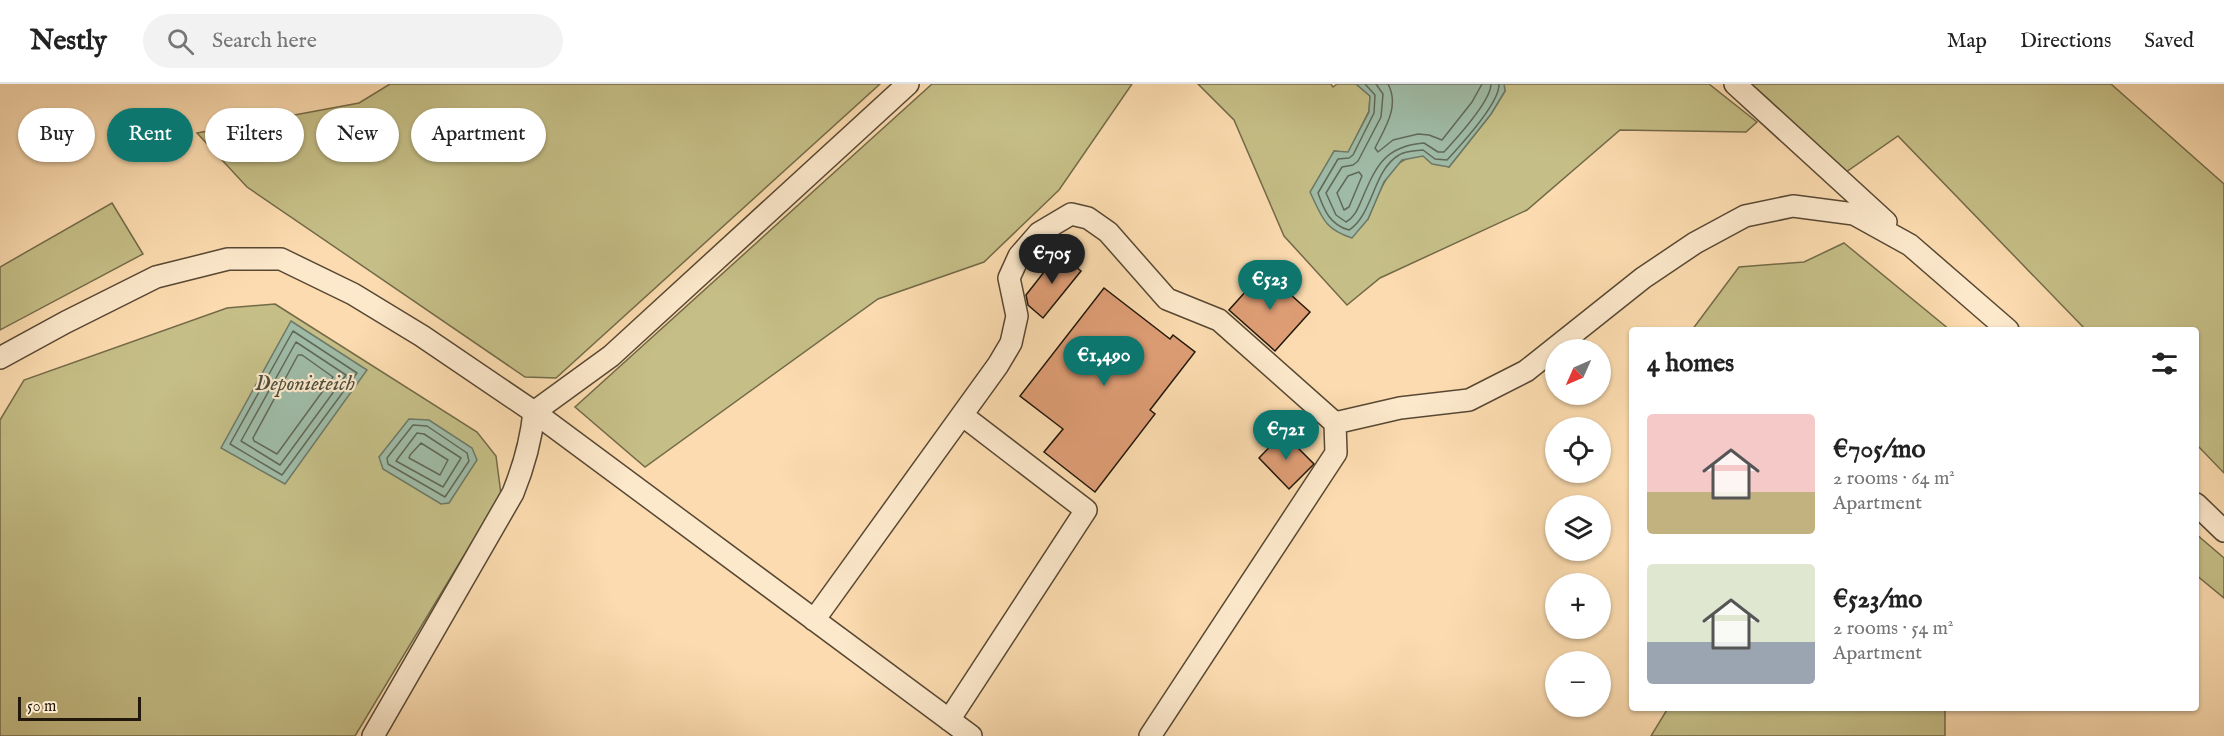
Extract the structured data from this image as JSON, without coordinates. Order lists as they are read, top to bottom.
{
  "water": ["Deponieteich"],
  "scale_bar": "50 m",
  "north": "bottom left",
  "page": {
    "header": "Nestly",
    "search": "Search here",
    "nav": ["Map", "Directions", "Saved"],
    "chip": [
      "Buy",
      "Rent",
      "Filters",
      "New",
      "Apartment"
    ],
    "price": [
      "€705",
      "€523",
      "€1,490",
      "€721"
    ],
    "heading": "4 homes",
    "map_buttons": ["+", "−"],
    "list": [
      {
        "name": "€705/mo",
        "note": "2 rooms · 64 m² · Apartment"
      },
      {
        "name": "€523/mo",
        "note": "2 rooms · 54 m² · Apartment"
      }
    ],
    "scale": "50 m"
  }
}
